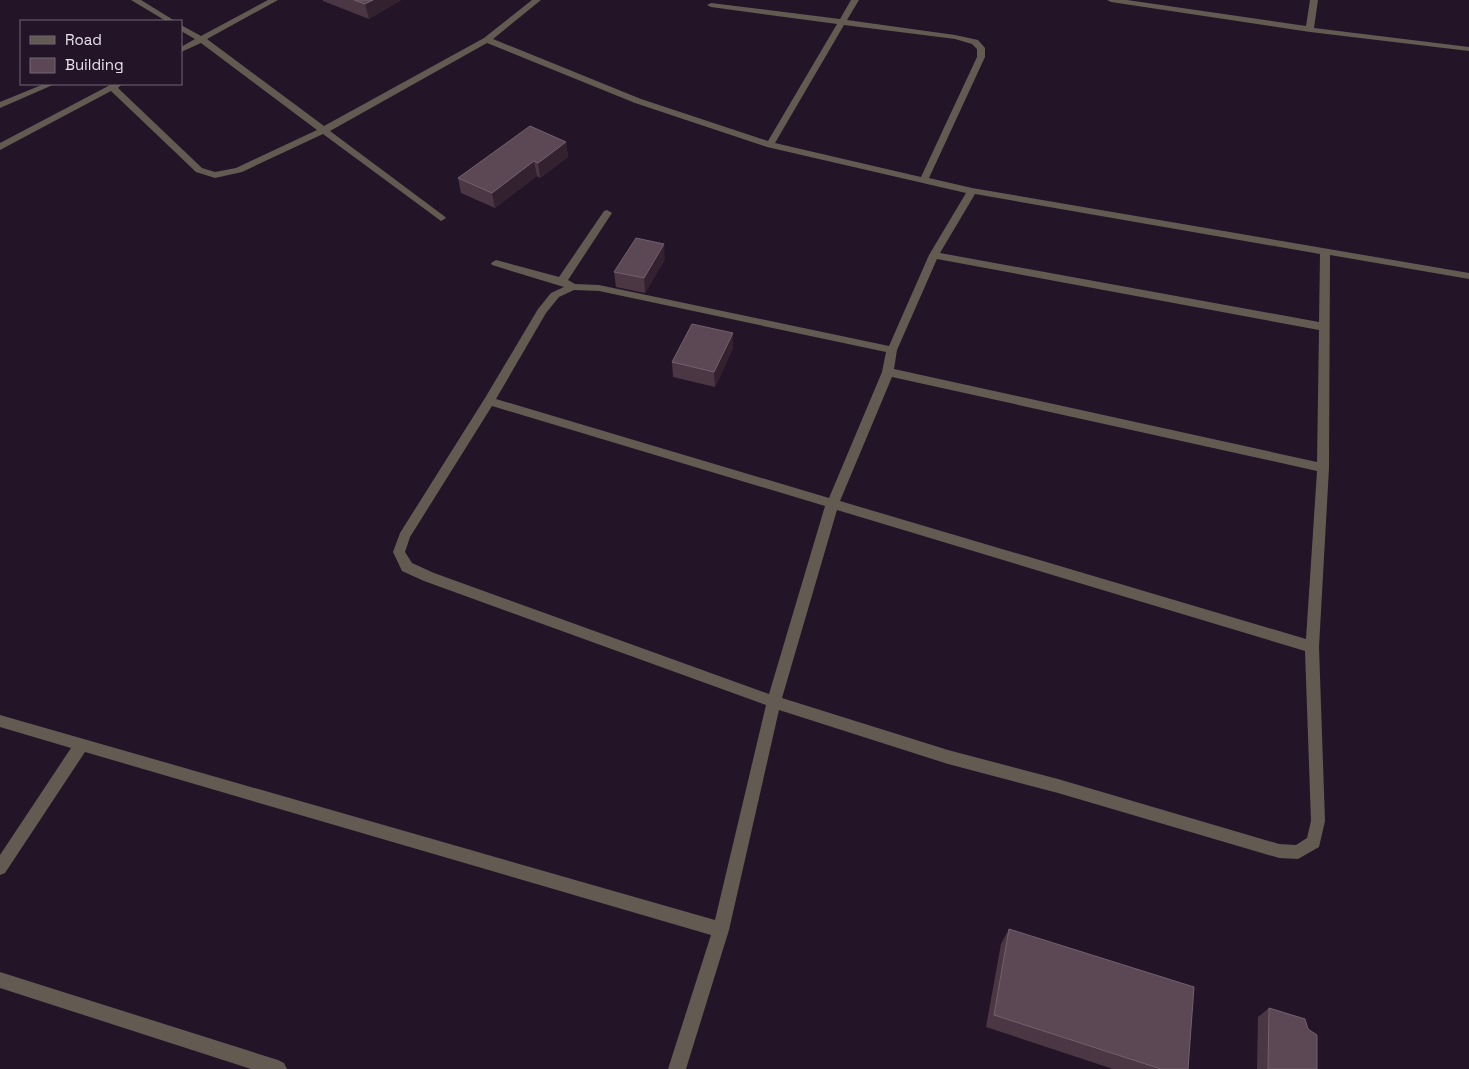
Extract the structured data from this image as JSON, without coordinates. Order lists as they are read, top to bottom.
{
  "legend": ["Road", "Building"]
}
